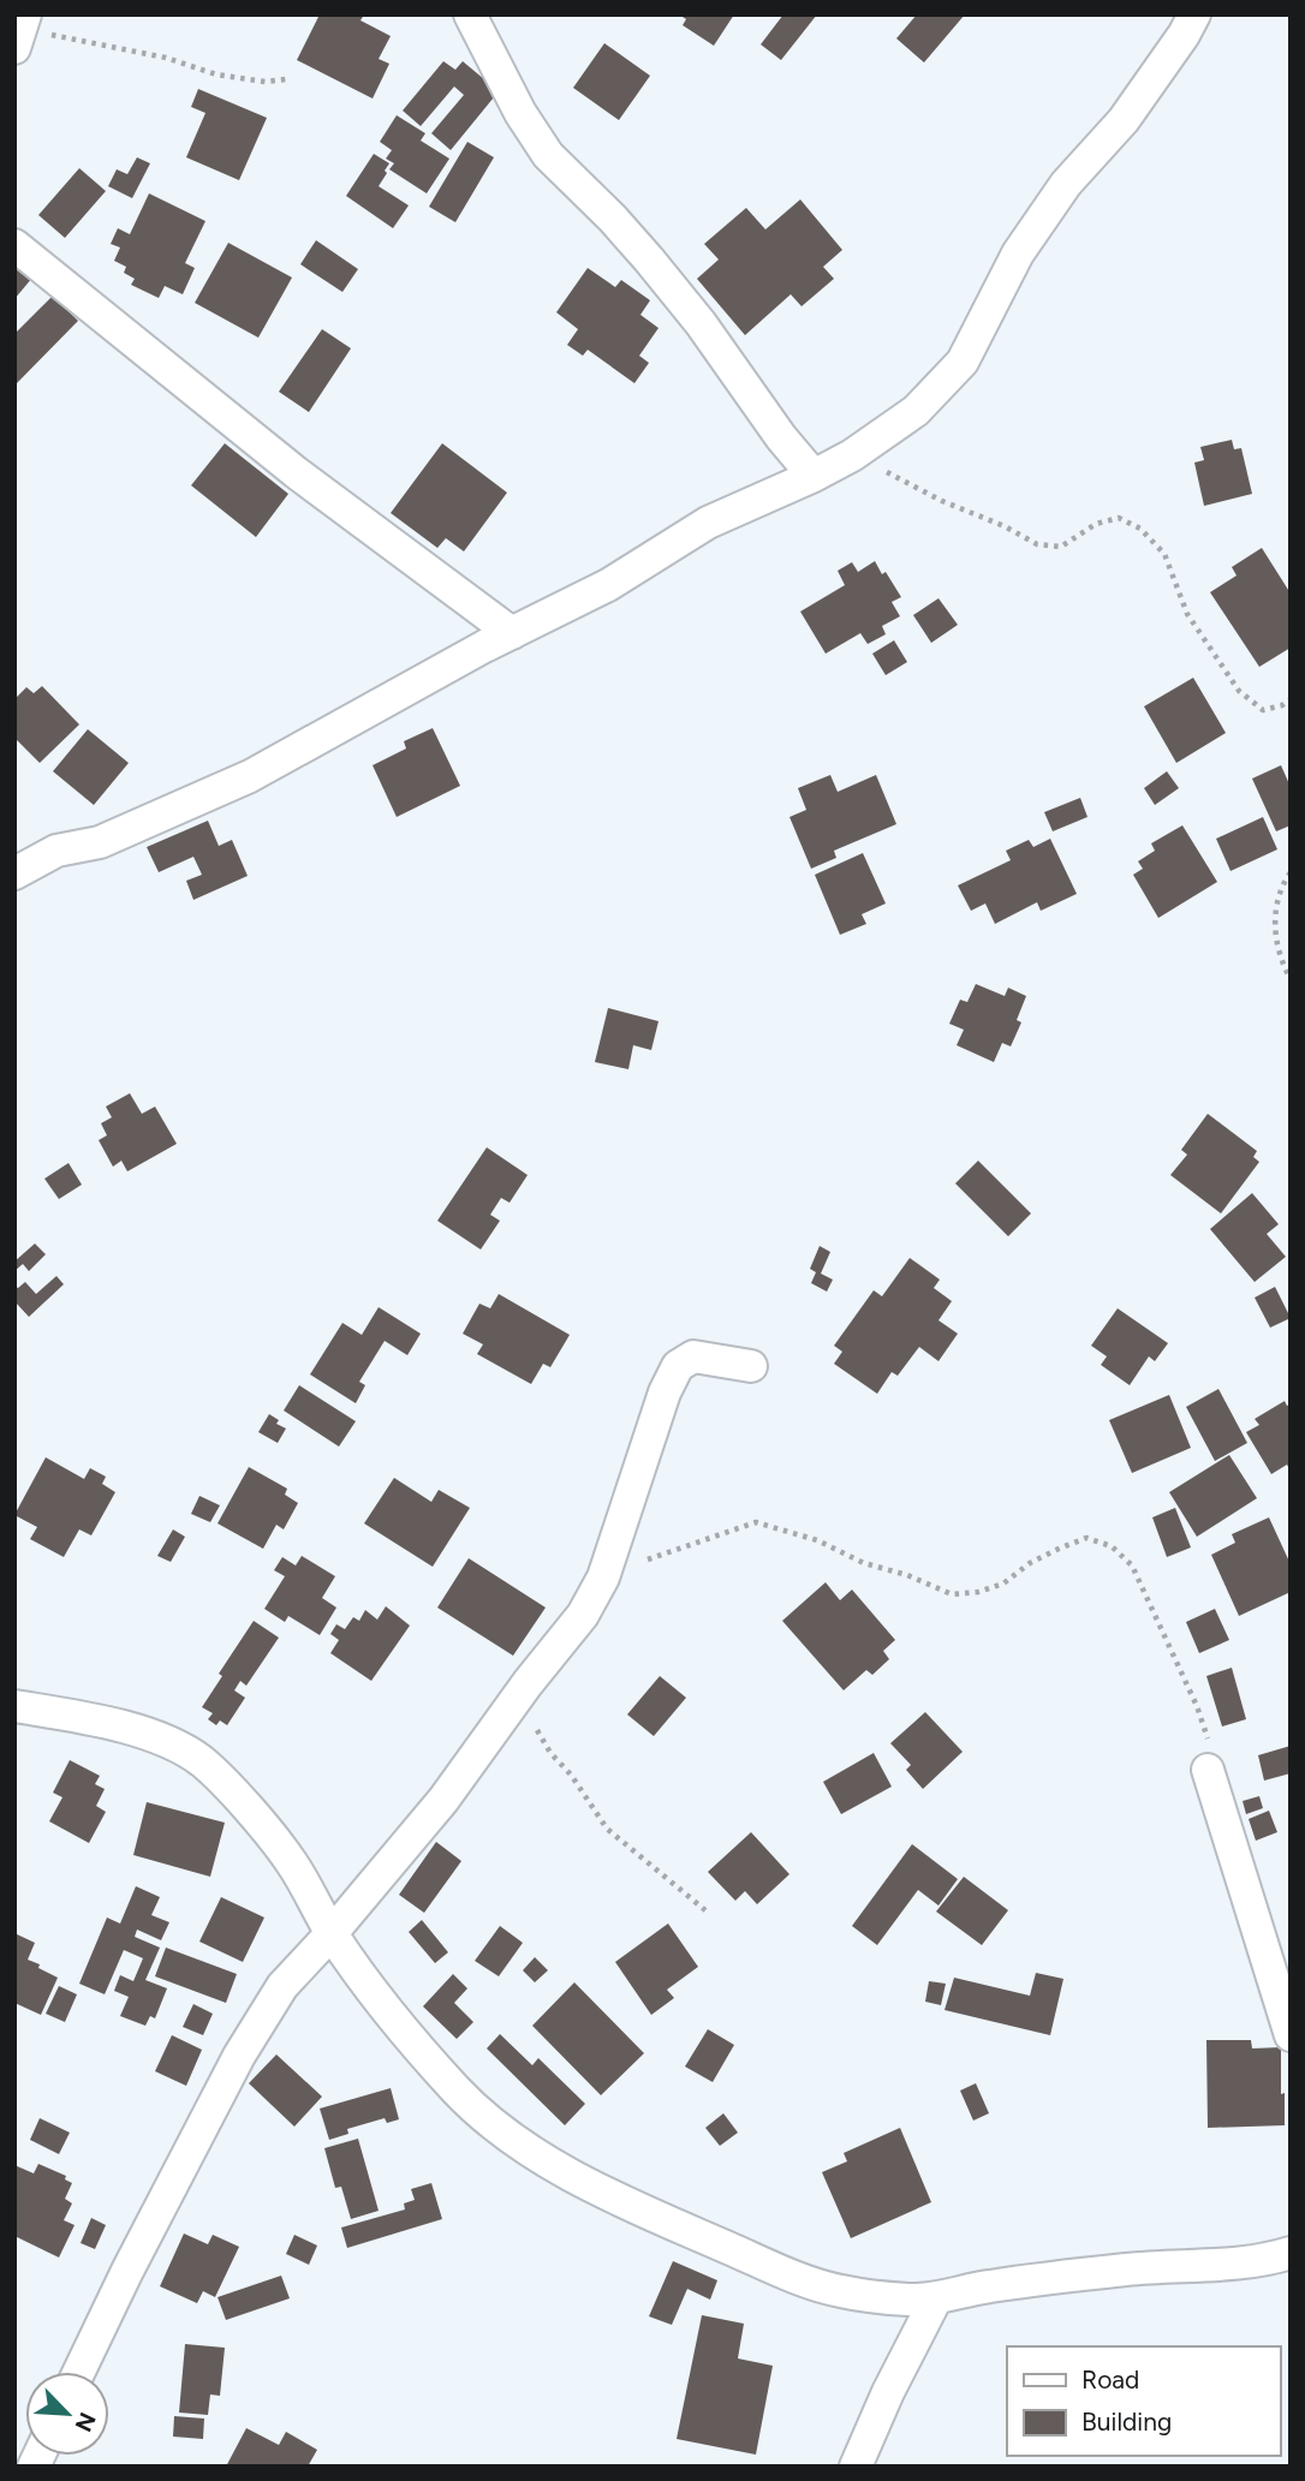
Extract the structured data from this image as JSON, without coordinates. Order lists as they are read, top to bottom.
{
  "legend": ["Road", "Building"],
  "north": "bottom right"
}
